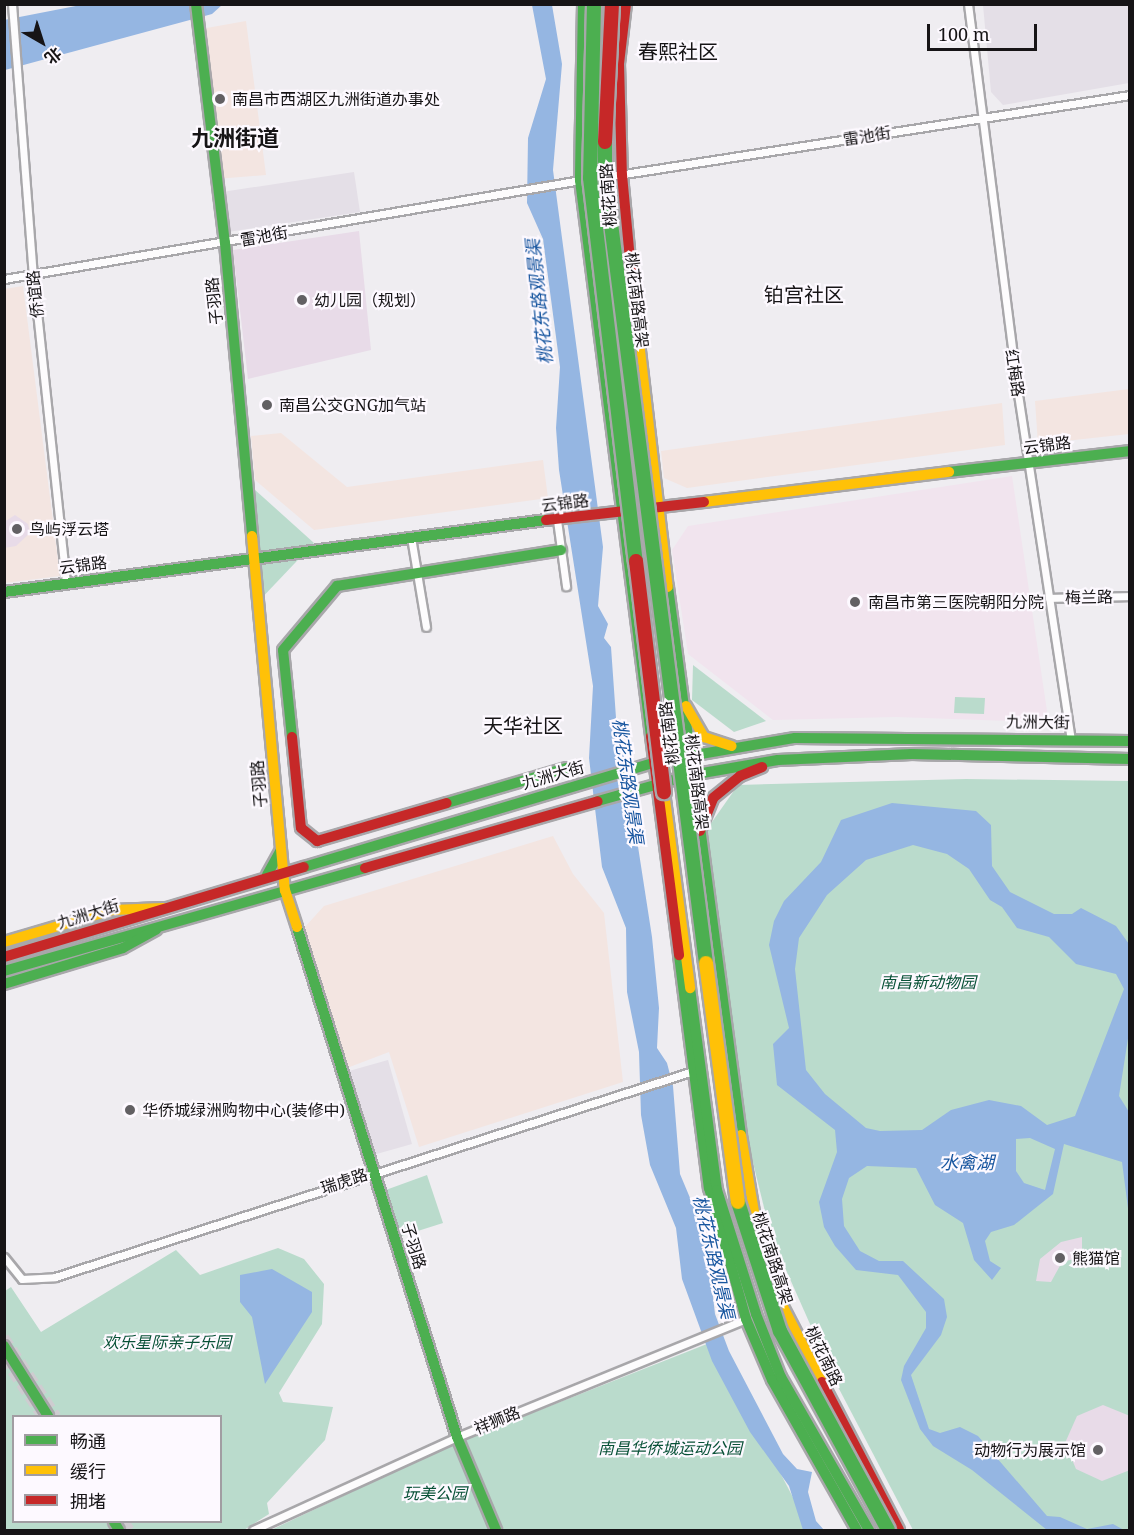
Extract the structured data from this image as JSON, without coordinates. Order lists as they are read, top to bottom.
{
  "streets": {
    "main road": [
      "桃花南路",
      "桃花南路高架",
      "子羽路",
      "云锦路",
      "九洲大街"
    ],
    "street": [
      "雷池街",
      "侨谊路",
      "红梅路",
      "梅兰路",
      "瑞虎路",
      "祥狮路"
    ]
  },
  "crossings": [
    ["雷池街", "桃花南路"],
    ["雷池街", "侨谊路"],
    ["雷池街", "桃花南路高架"],
    ["雷池街", "子羽路"],
    ["雷池街", "红梅路"],
    ["桃花南路", "桃花南路高架"],
    ["桃花南路", "云锦路"],
    ["桃花南路", "九洲大街"],
    ["桃花南路", "瑞虎路"],
    ["桃花南路", "祥狮路"],
    ["侨谊路", "云锦路"],
    ["子羽路", "云锦路"],
    ["子羽路", "九洲大街"],
    ["子羽路", "瑞虎路"],
    ["子羽路", "祥狮路"],
    ["红梅路", "云锦路"],
    ["红梅路", "梅兰路"],
    ["红梅路", "九洲大街"]
  ],
  "districts": [
    "春熙社区",
    "九洲街道",
    "铂宫社区",
    "天华社区"
  ],
  "water": ["桃花东路观景渠", "水禽湖"],
  "parks": [
    "南昌新动物园",
    "欢乐星际亲子乐园",
    "南昌华侨城运动公园",
    "玩美公园"
  ],
  "places": [
    "南昌市西湖区九洲街道办事处",
    "幼儿园（规划）",
    "南昌公交GNG加气站",
    "鸟屿浮云塔",
    "南昌市第三医院朝阳分院",
    "华侨城绿洲购物中心(装修中)",
    "熊猫馆",
    "动物行为展示馆"
  ],
  "legend": ["畅通", "缓行", "拥堵"],
  "scale_bar": "100 m",
  "north": "bottom right"
}
